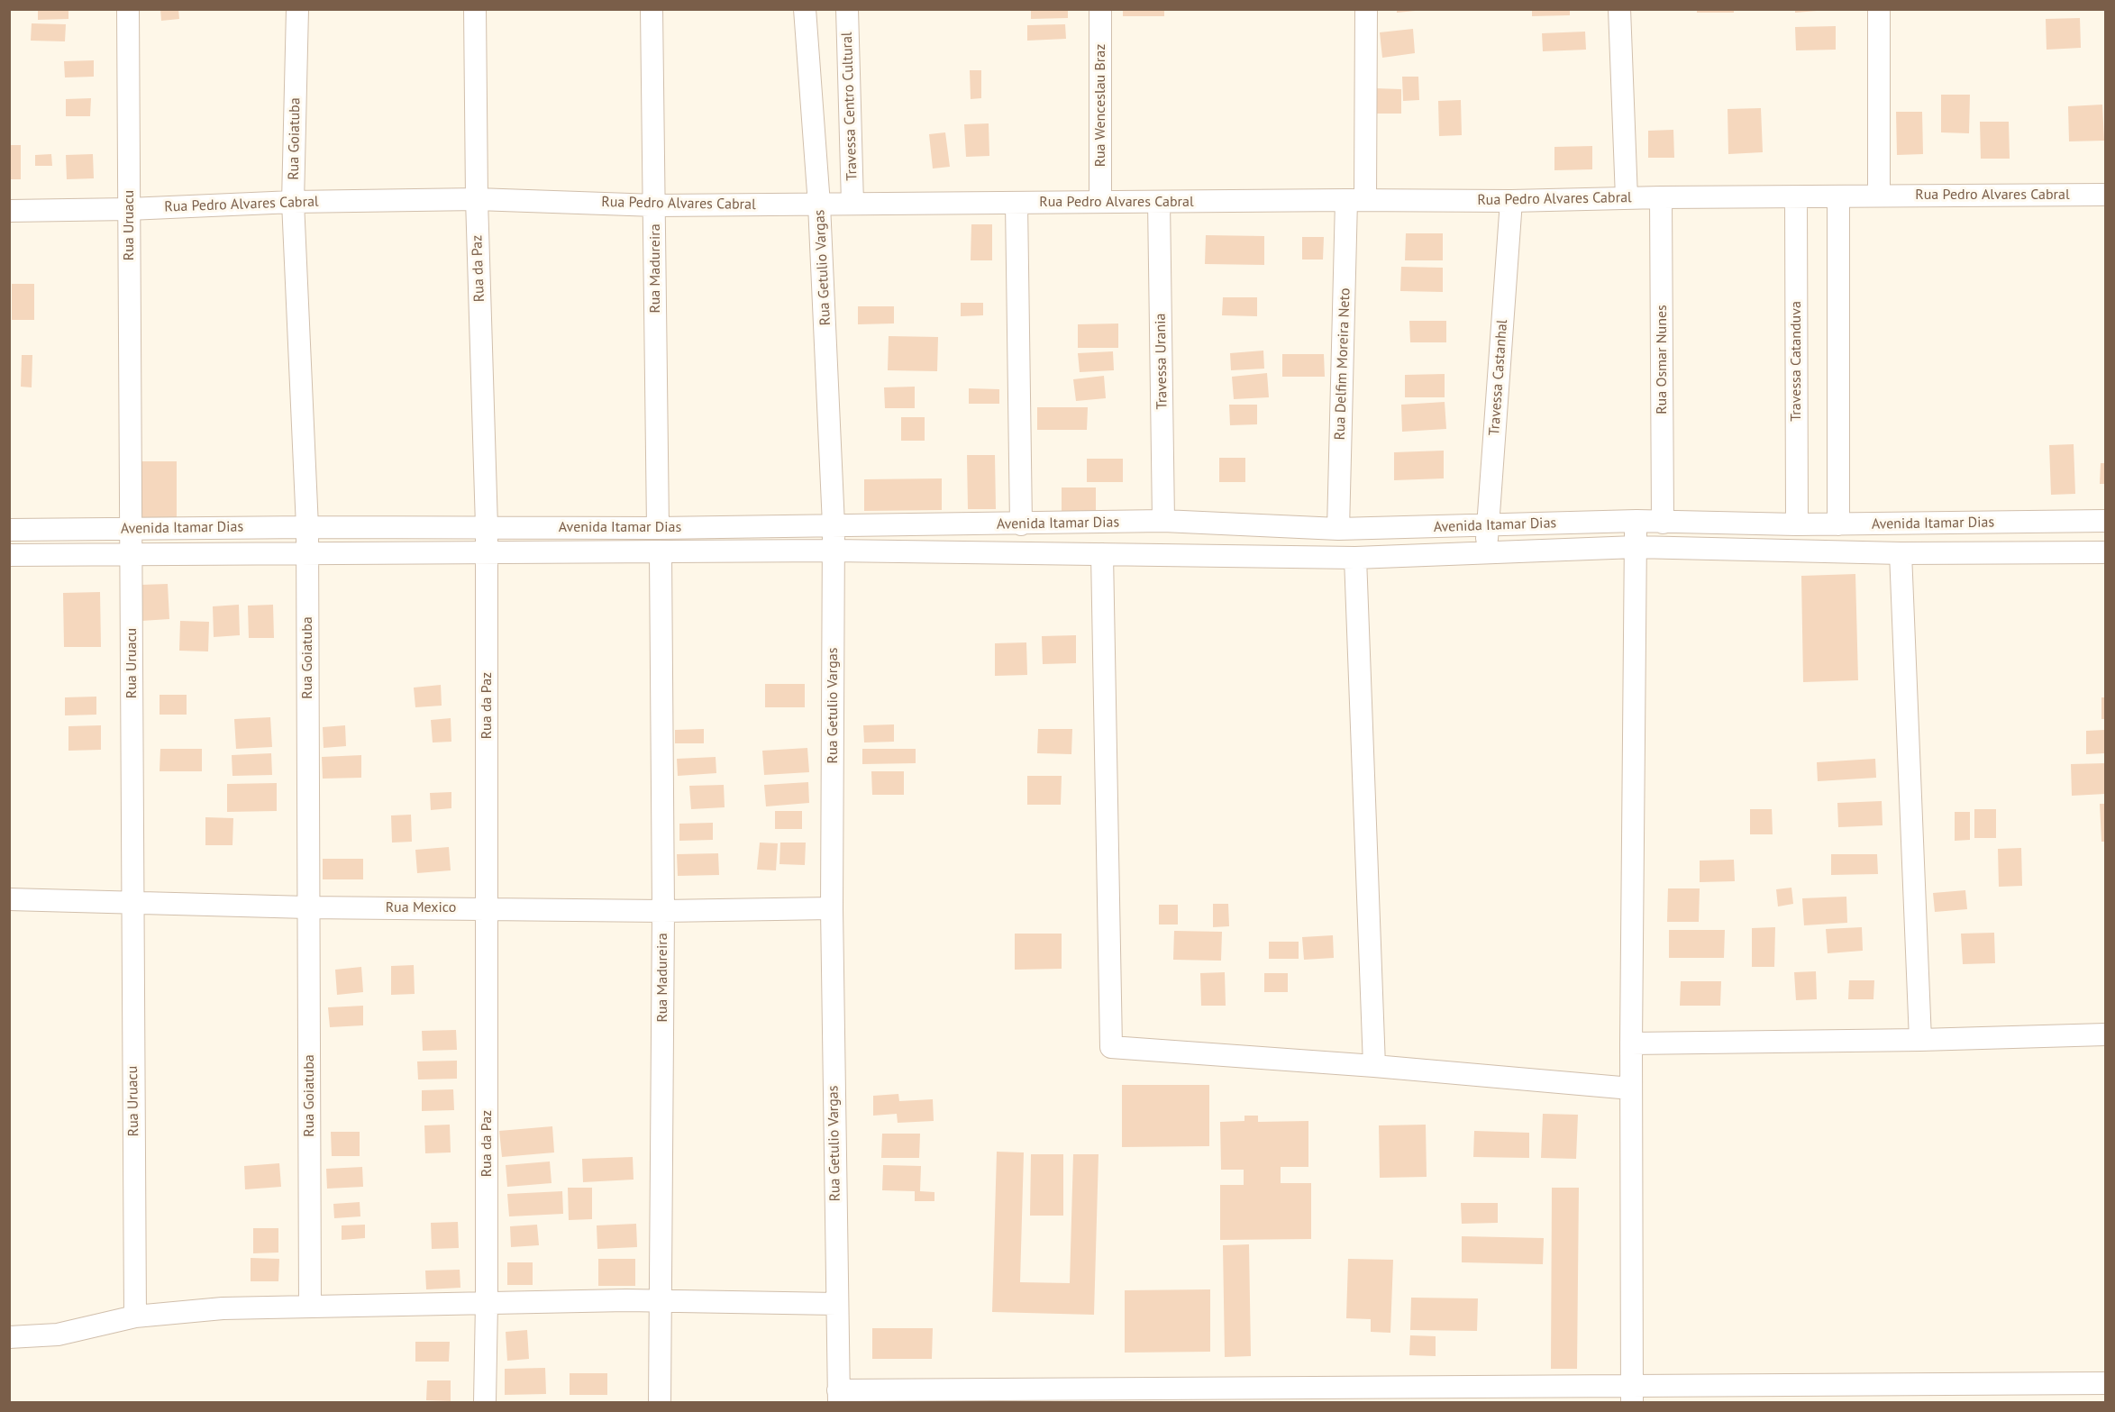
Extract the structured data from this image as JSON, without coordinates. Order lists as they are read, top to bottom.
{
  "streets": {
    "street": [
      "Rua Wenceslau Braz",
      "Travessa Centro Cultural",
      "Rua Goiatuba",
      "Rua Pedro Alvares Cabral",
      "Rua Uruacu",
      "Rua Getulio Vargas",
      "Rua da Paz",
      "Rua Madureira",
      "Rua Osmar Nunes",
      "Travessa Urania",
      "Travessa Catanduva",
      "Rua Delfim Moreira Neto",
      "Travessa Castanhal",
      "Avenida Itamar Dias",
      "Rua Mexico"
    ]
  },
  "crossings": [
    ["Rua Wenceslau Braz", "Rua Pedro Alvares Cabral"],
    ["Travessa Centro Cultural", "Rua Pedro Alvares Cabral"],
    ["Rua Goiatuba", "Rua Pedro Alvares Cabral"],
    ["Rua Goiatuba", "Avenida Itamar Dias"],
    ["Rua Goiatuba", "Rua Mexico"],
    ["Rua Pedro Alvares Cabral", "Rua Uruacu"],
    ["Rua Pedro Alvares Cabral", "Rua Getulio Vargas"],
    ["Rua Pedro Alvares Cabral", "Rua da Paz"],
    ["Rua Pedro Alvares Cabral", "Rua Madureira"],
    ["Rua Pedro Alvares Cabral", "Rua Osmar Nunes"],
    ["Rua Pedro Alvares Cabral", "Travessa Urania"],
    ["Rua Pedro Alvares Cabral", "Travessa Catanduva"],
    ["Rua Pedro Alvares Cabral", "Rua Delfim Moreira Neto"],
    ["Rua Pedro Alvares Cabral", "Travessa Castanhal"],
    ["Rua Uruacu", "Avenida Itamar Dias"],
    ["Rua Uruacu", "Rua Mexico"],
    ["Rua Getulio Vargas", "Avenida Itamar Dias"],
    ["Rua Getulio Vargas", "Rua Mexico"],
    ["Rua da Paz", "Avenida Itamar Dias"],
    ["Rua da Paz", "Rua Mexico"],
    ["Rua Madureira", "Avenida Itamar Dias"],
    ["Rua Madureira", "Rua Mexico"],
    ["Rua Osmar Nunes", "Avenida Itamar Dias"],
    ["Travessa Urania", "Avenida Itamar Dias"],
    ["Travessa Catanduva", "Avenida Itamar Dias"],
    ["Rua Delfim Moreira Neto", "Avenida Itamar Dias"],
    ["Travessa Castanhal", "Avenida Itamar Dias"]
  ]
}
